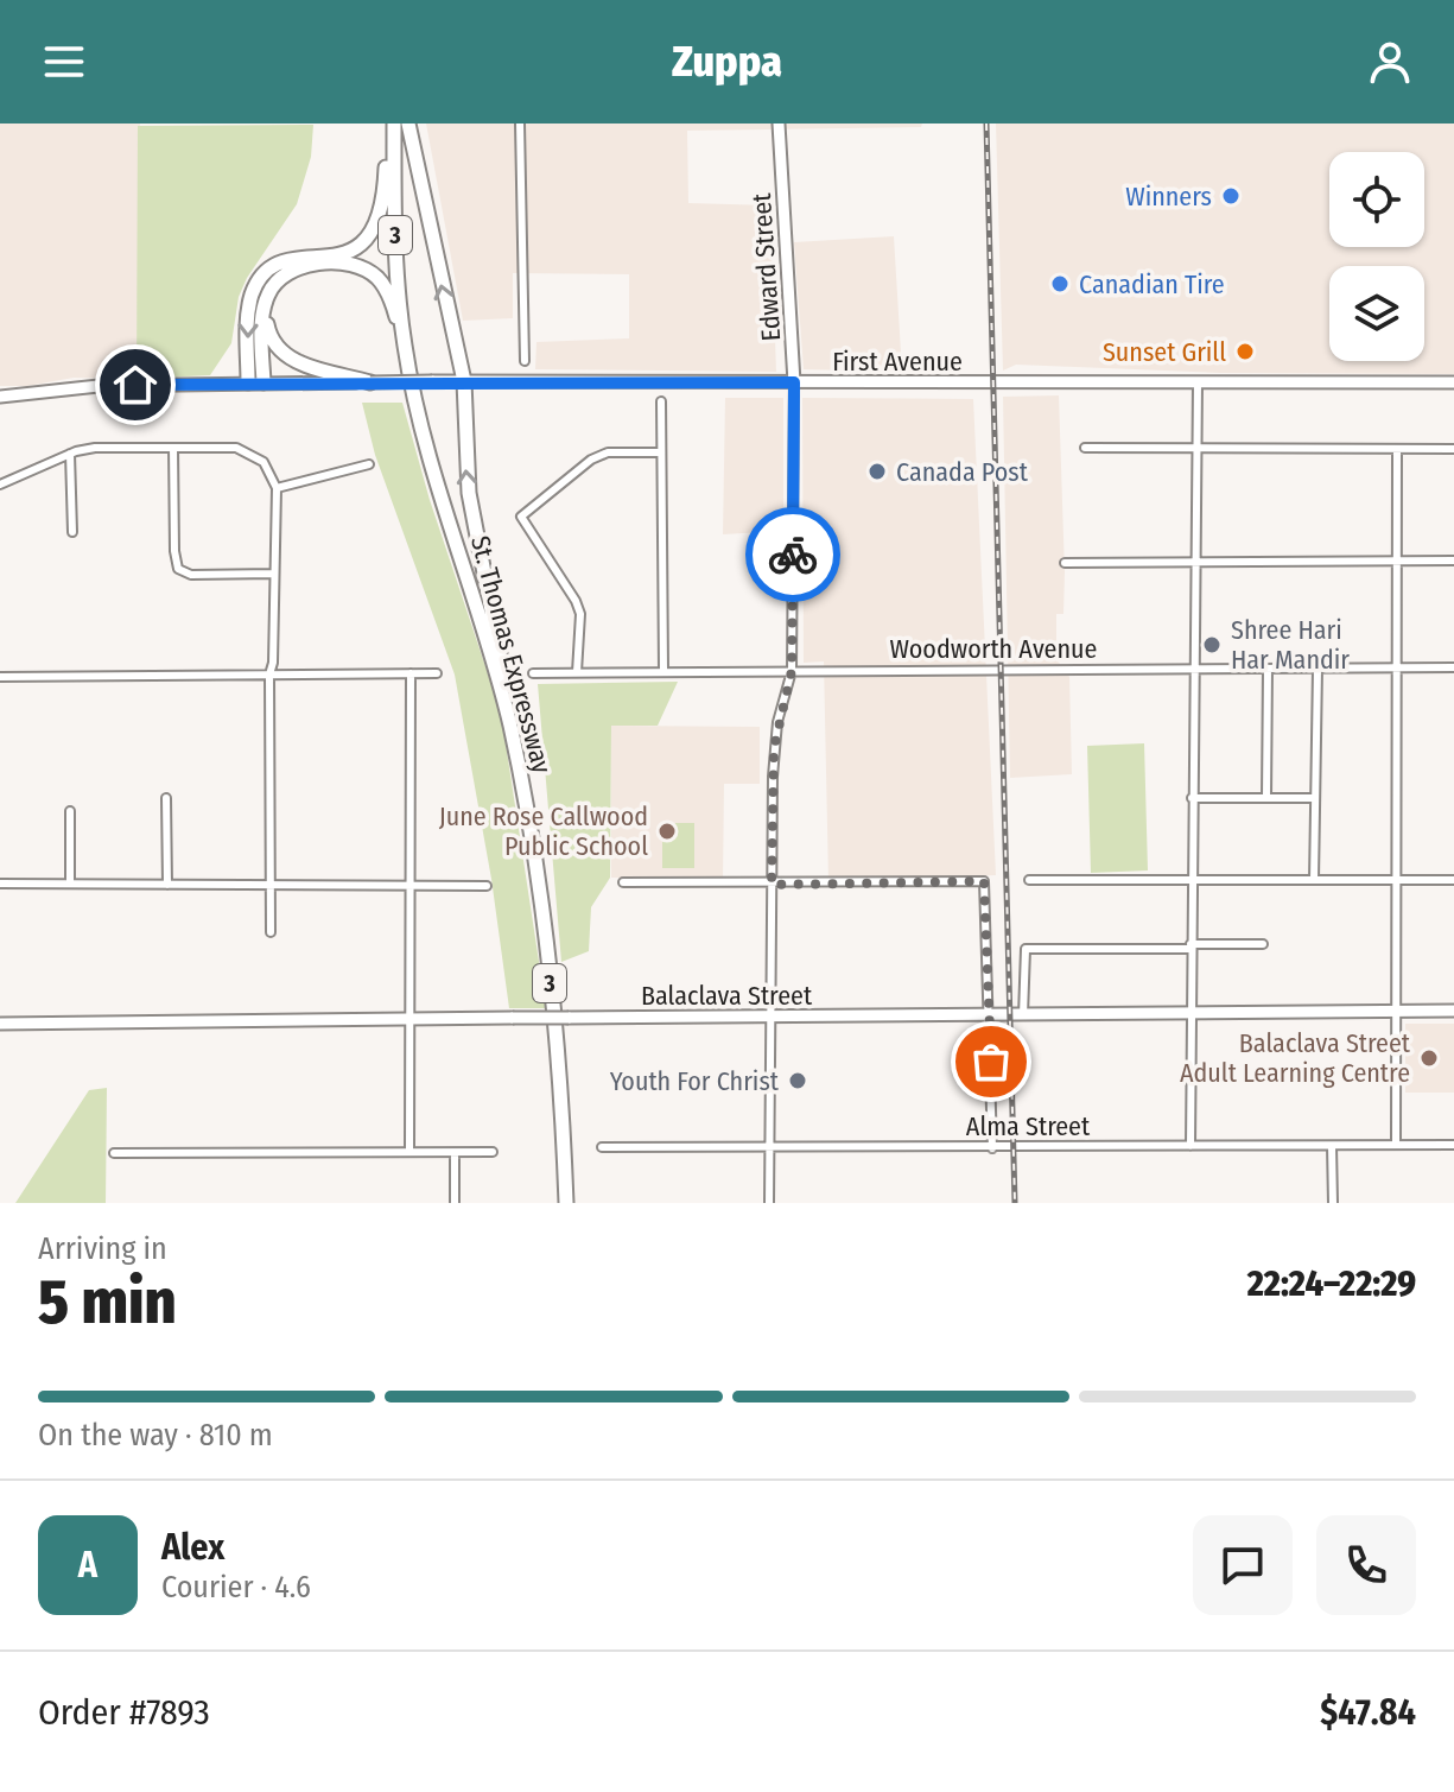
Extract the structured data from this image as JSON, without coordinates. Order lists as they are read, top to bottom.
{
  "streets": {
    "highway": ["3", "St. Thomas Expressway"],
    "street": [
      "Edward Street",
      "First Avenue",
      "Woodworth Avenue",
      "Balaclava Street",
      "Alma Street"
    ]
  },
  "crossings": [
    ["Edward Street", "First Avenue"],
    ["Edward Street", "Woodworth Avenue"],
    ["Edward Street", "Balaclava Street"],
    ["Edward Street", "Alma Street"]
  ],
  "places": [
    "Winners",
    "Canadian Tire",
    "Sunset Grill",
    "Canada Post",
    "Shree Hari Har Mandir",
    "June Rose Callwood Public School",
    "Balaclava Street Adult Learning Centre",
    "Youth For Christ"
  ],
  "page": {
    "header": "Zuppa",
    "heading": ["5 min", "Arriving in", "22:24–22:29"],
    "panel": [
      "Alex",
      "Courier · 4.6",
      "Order #7893",
      "$47.84"
    ],
    "bar": "On the way · 810 m",
    "round": "A"
  }
}
